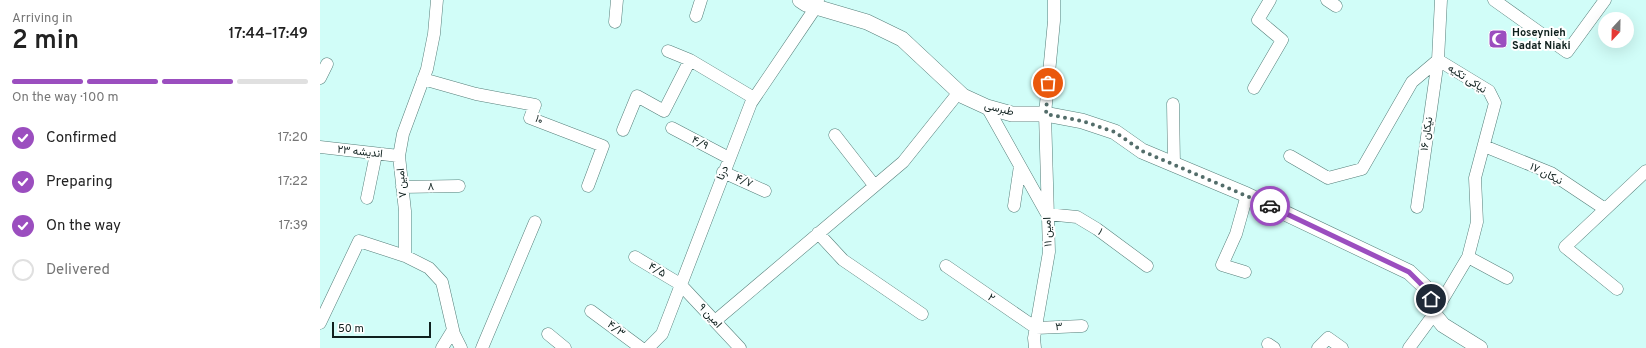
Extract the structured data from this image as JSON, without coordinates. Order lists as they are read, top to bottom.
{
  "streets": {
    "street": [
      "نیاکی تکیه",
      "طبرسی",
      "۱۰",
      "نیکان ۱۶",
      "۴/۹",
      "اندیشه ۲۳",
      "درنا",
      "نیکان ۱۷",
      "۴/۷",
      "امین ۷",
      "۸",
      "امین ۱۱",
      "۱",
      "۴/۵",
      "۲",
      "امین ۹",
      "۳",
      "۴/۳"
    ]
  },
  "crossings": [
    ["نیاکی تکیه", "طبرسی"],
    ["نیاکی تکیه", "نیکان ۱۶"],
    ["نیاکی تکیه", "نیکان ۱۷"],
    ["طبرسی", "درنا"],
    ["طبرسی", "امین ۱۱"],
    ["۱۰", "امین ۷"],
    ["۴/۹", "درنا"],
    ["اندیشه ۲۳", "امین ۷"],
    ["درنا", "۴/۷"],
    ["درنا", "۴/۵"],
    ["درنا", "امین ۹"],
    ["امین ۷", "۸"],
    ["امین ۱۱", "۱"],
    ["امین ۱۱", "۲"],
    ["امین ۱۱", "۳"],
    ["۴/۵", "امین ۹"],
    ["۲", "۳"]
  ],
  "places": {
    "mosque": ["Hoseynieh Sadat Niaki"]
  },
  "scale_bar": "50 m",
  "north": "bottom",
  "page": {
    "heading": ["2 min", "Arriving in", "17:44–17:49"],
    "bar": "On the way · 100 m",
    "list": [
      ["Confirmed", "17:20"],
      ["Preparing", "17:22"],
      ["On the way", "17:39"],
      "Delivered"
    ],
    "scale": "50 m"
  }
}
